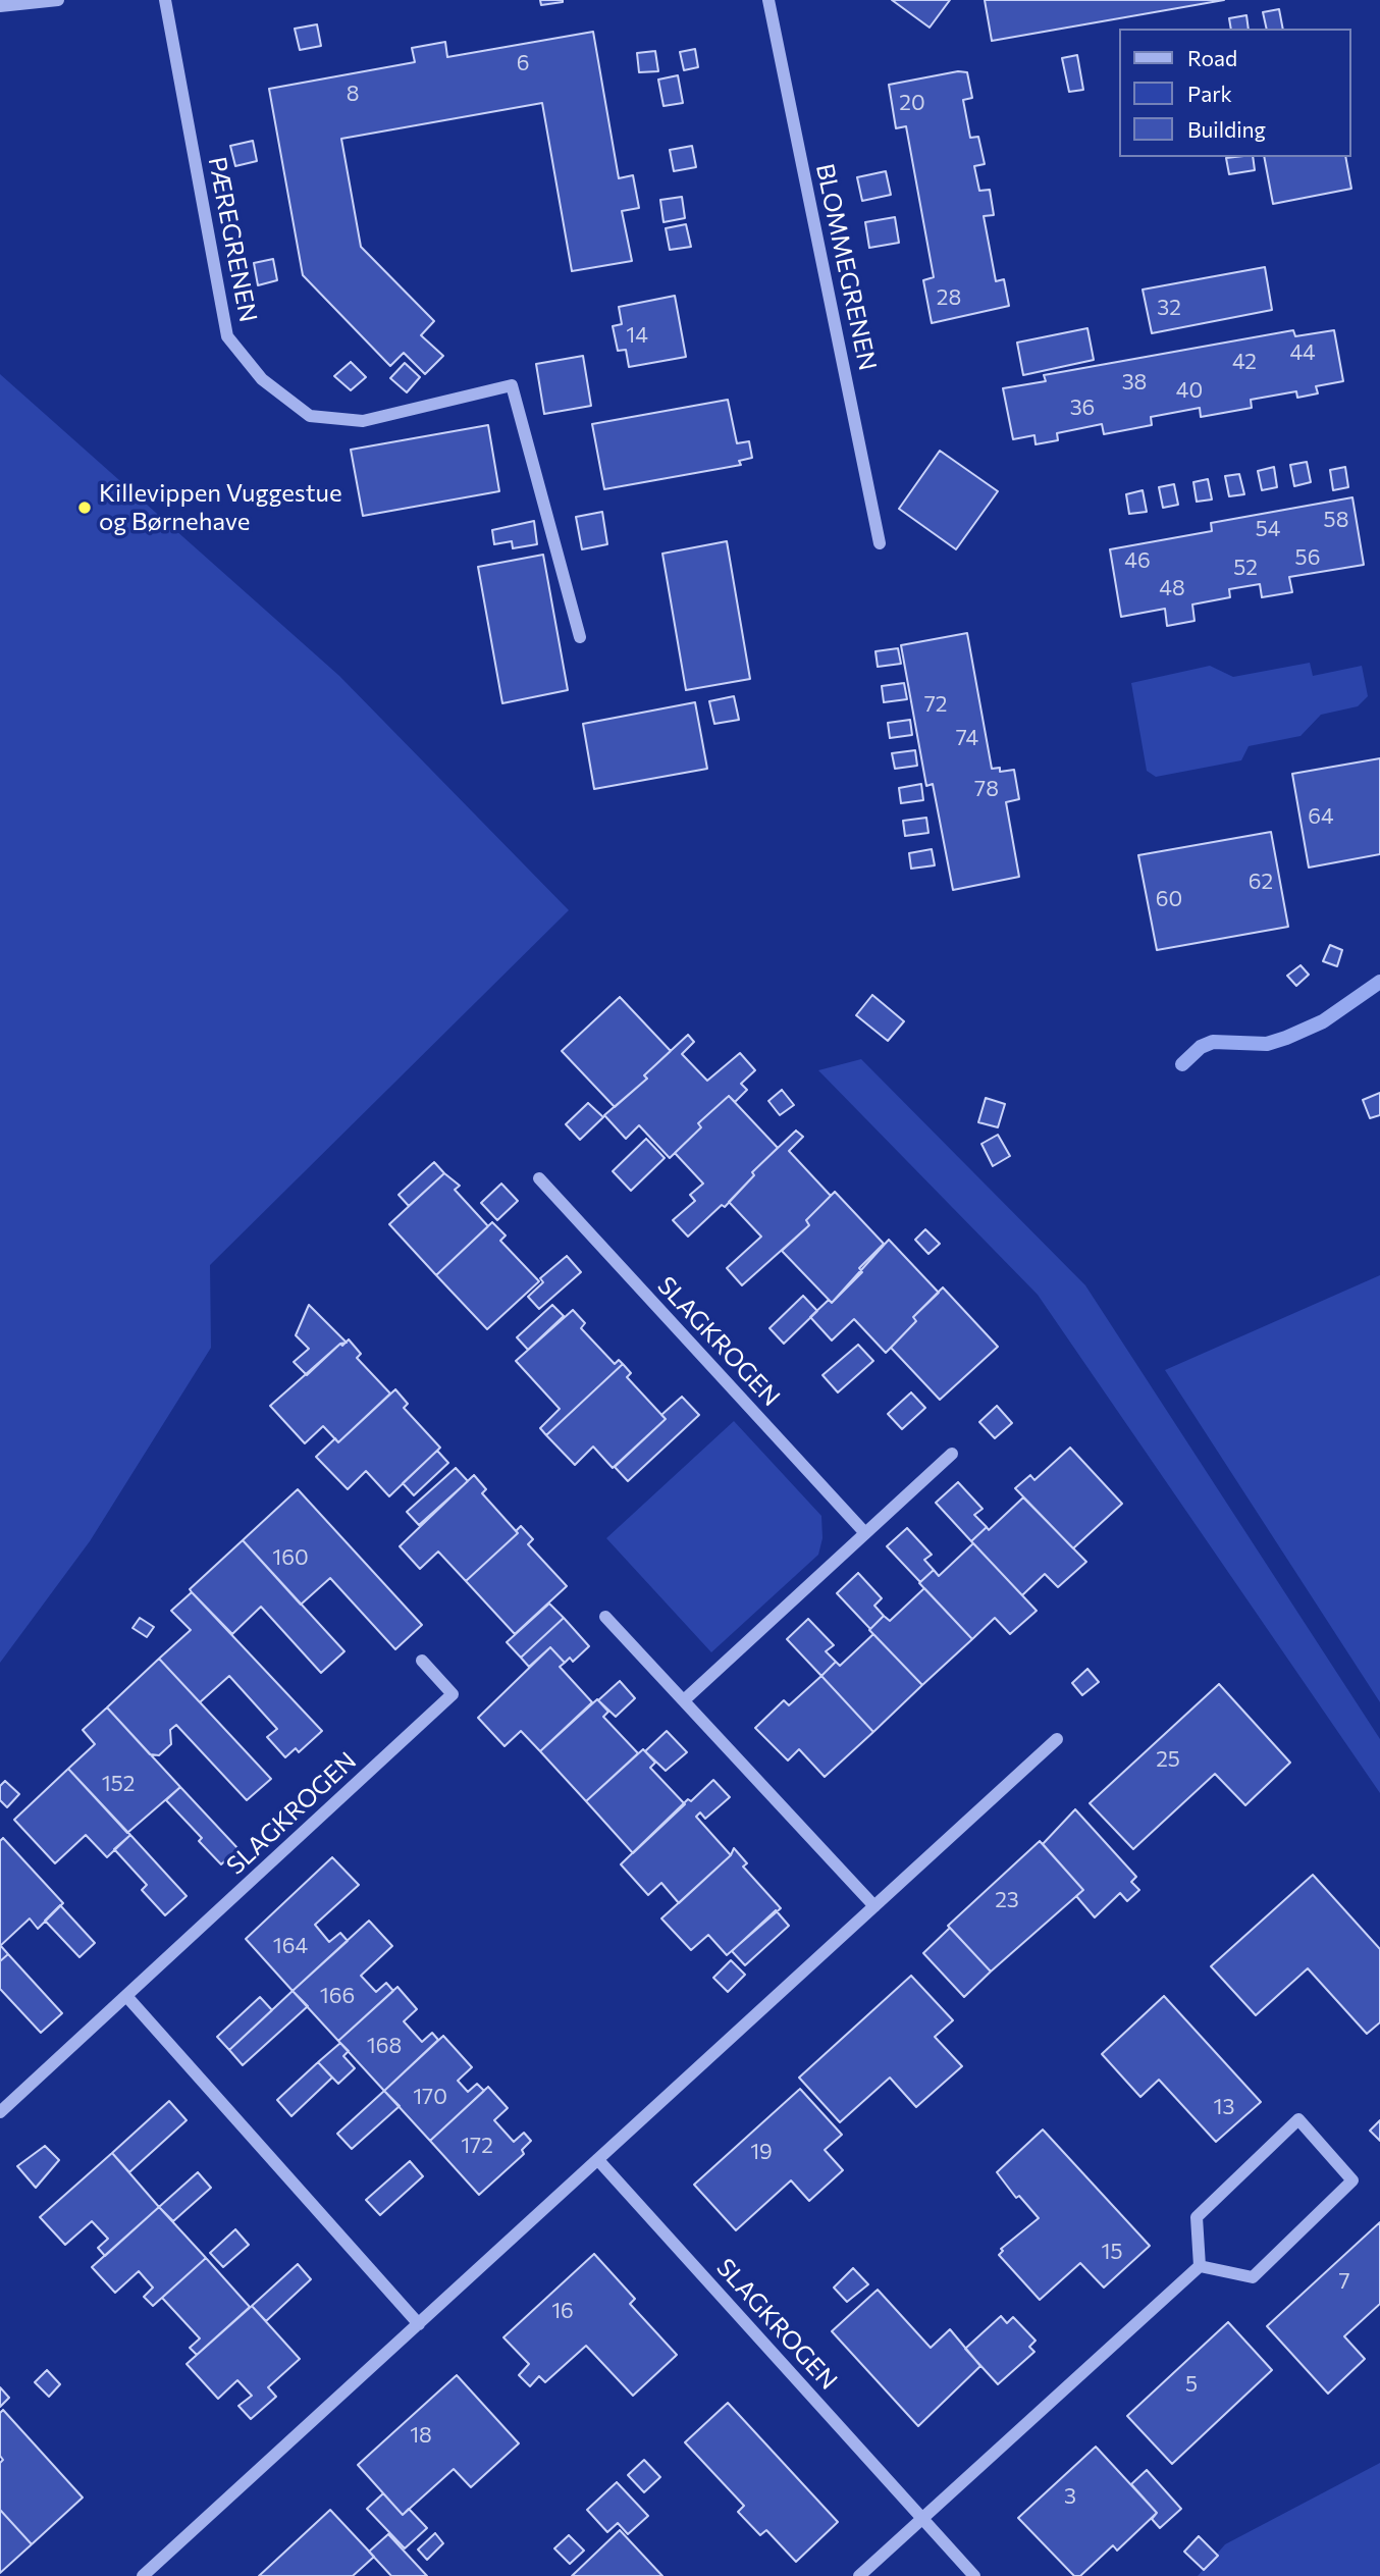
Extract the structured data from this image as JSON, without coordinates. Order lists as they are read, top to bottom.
{
  "streets": {
    "street": ["PÆREGRENEN", "BLOMMEGRENEN", "SLAGKROGEN"]
  },
  "places": ["Killevippen Vuggestue og Børnehave"],
  "house_numbers": [
    "6",
    "8",
    "20",
    "28",
    "32",
    "14",
    "44",
    "42",
    "38",
    "40",
    "36",
    "58",
    "54",
    "56",
    "46",
    "52",
    "48",
    "72",
    "74",
    "78",
    "64",
    "62",
    "60",
    "160",
    "25",
    "152",
    "23",
    "164",
    "166",
    "168",
    "170",
    "13",
    "172",
    "19",
    "15",
    "7",
    "16",
    "5",
    "18",
    "3"
  ],
  "legend": ["Road", "Park", "Building"]
}
